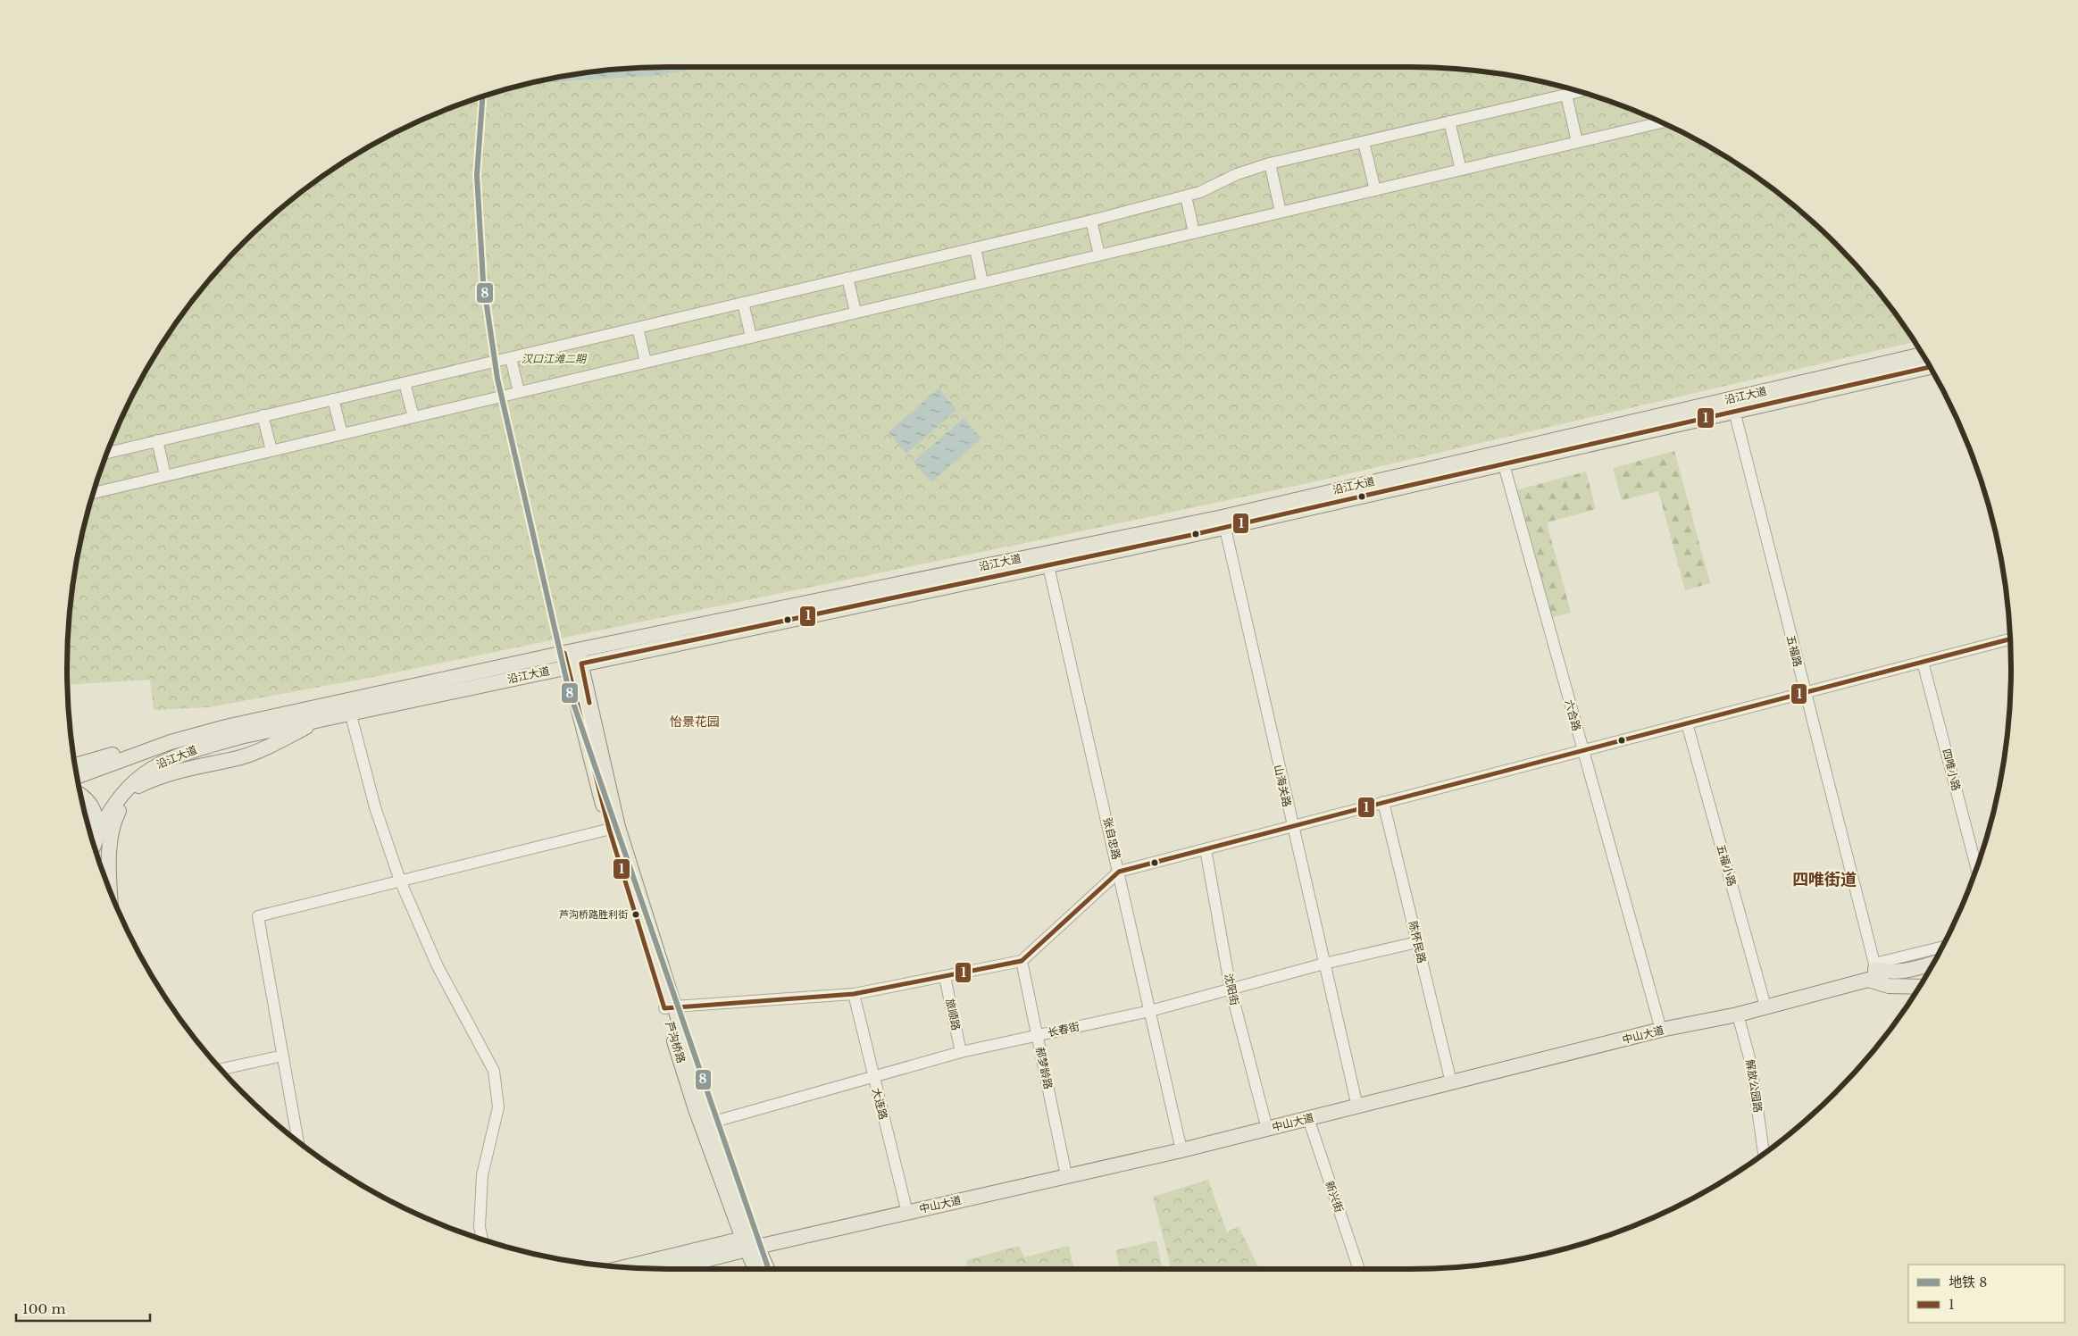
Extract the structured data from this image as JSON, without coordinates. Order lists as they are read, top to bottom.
{
  "streets": {
    "main road": ["沿江大道", "中山大道", "芦沟桥路"],
    "street": [
      "五福路",
      "六合路",
      "四唯小路",
      "山海关路",
      "张自忠路",
      "五福小路",
      "陈怀民路",
      "沈阳街",
      "旅顺路",
      "长春街",
      "郝梦龄路",
      "解放公园路",
      "大连路",
      "新兴街"
    ]
  },
  "crossings": [
    ["沿江大道", "五福路"],
    ["沿江大道", "六合路"],
    ["沿江大道", "山海关路"],
    ["沿江大道", "张自忠路"],
    ["沿江大道", "芦沟桥路"],
    ["五福路", "中山大道"],
    ["六合路", "中山大道"],
    ["山海关路", "长春街"],
    ["山海关路", "中山大道"],
    ["张自忠路", "长春街"],
    ["张自忠路", "中山大道"],
    ["五福小路", "中山大道"],
    ["陈怀民路", "长春街"],
    ["陈怀民路", "中山大道"],
    ["沈阳街", "长春街"],
    ["沈阳街", "中山大道"],
    ["旅顺路", "长春街"],
    ["长春街", "芦沟桥路"],
    ["长春街", "郝梦龄路"],
    ["长春街", "大连路"],
    ["中山大道", "芦沟桥路"],
    ["中山大道", "郝梦龄路"],
    ["中山大道", "解放公园路"],
    ["中山大道", "大连路"],
    ["中山大道", "新兴街"]
  ],
  "districts": ["怡景花园", "四唯街道"],
  "parks": ["汉口江滩二期"],
  "places": ["芦沟桥路胜利街"],
  "lines": ["metro line 8", "transit line 1"],
  "legend": ["地铁 8", "1"],
  "scale_bar": "100 m"
}
